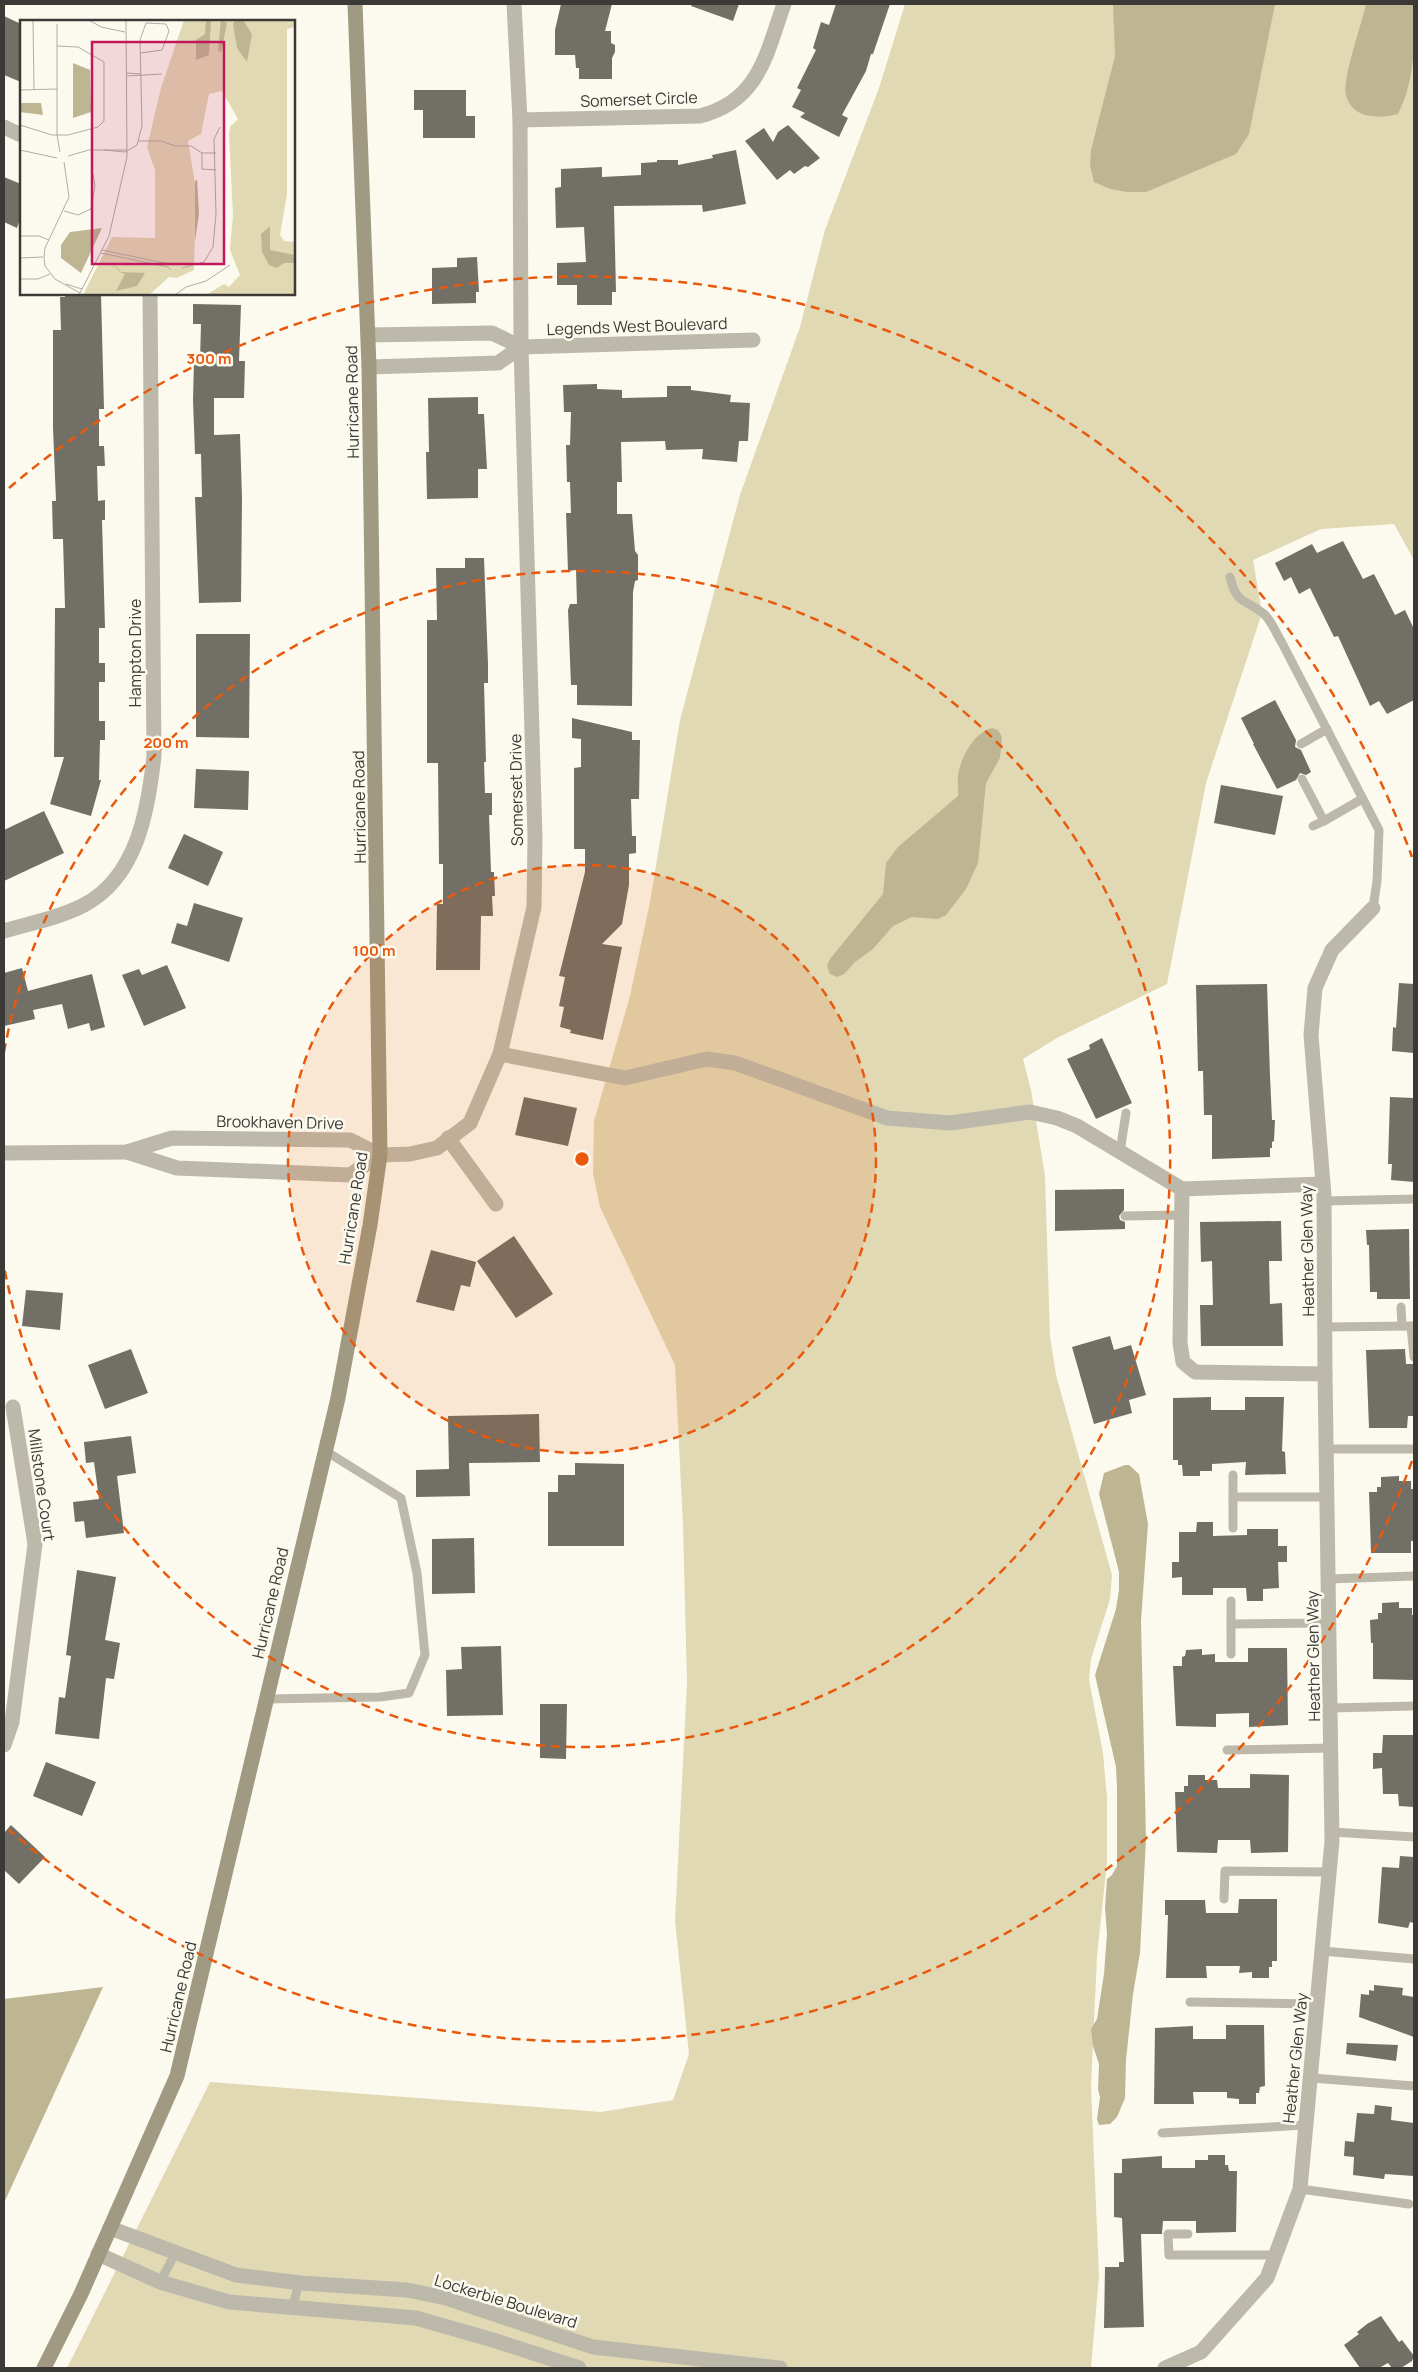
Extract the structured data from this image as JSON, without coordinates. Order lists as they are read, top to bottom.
{
  "streets": {
    "street": [
      "Somerset Circle",
      "Legends West Boulevard",
      "Hurricane Road",
      "Hampton Drive",
      "Somerset Drive",
      "Brookhaven Drive",
      "Heather Glen Way",
      "Millstone Court",
      "Lockerbie Boulevard"
    ]
  },
  "crossings": [
    ["Legends West Boulevard", "Hurricane Road"],
    ["Legends West Boulevard", "Somerset Drive"],
    ["Hurricane Road", "Somerset Drive"],
    ["Hurricane Road", "Brookhaven Drive"],
    ["Hurricane Road", "Lockerbie Boulevard"],
    ["Somerset Drive", "Brookhaven Drive"]
  ],
  "rings": ["300 m", "200 m", "100 m"]
}
